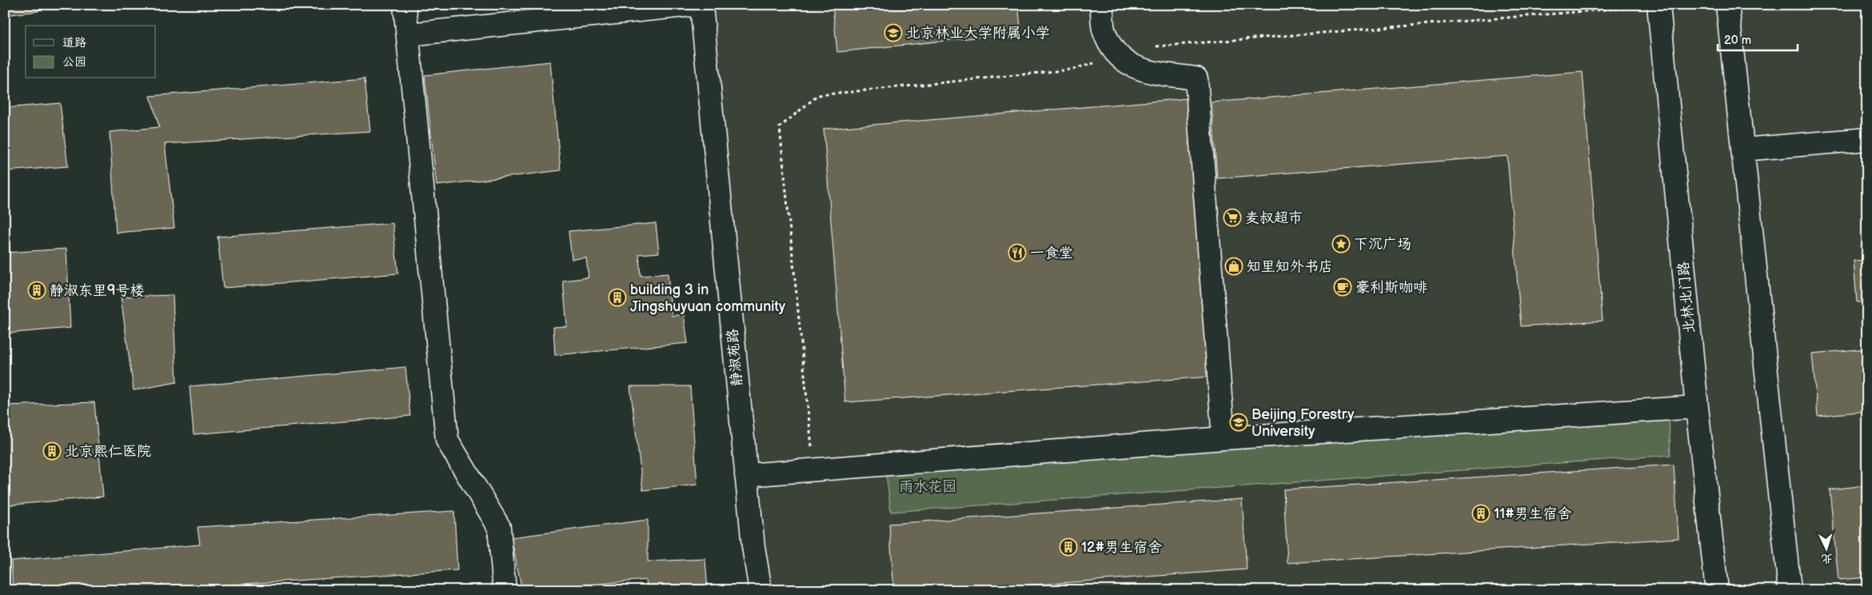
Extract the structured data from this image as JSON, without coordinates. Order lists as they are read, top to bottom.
{
  "streets": {
    "street": ["北林北门路", "静淑苑路"]
  },
  "parks": ["雨水花园"],
  "places": {
    "school or university": ["北京林业大学附属小学", "Beijing Forestry University"],
    "supermarket": ["麦叔超市"],
    "place": ["下沉广场"],
    "restaurant": ["一食堂"],
    "shop": ["知里知外书店"],
    "cafe": ["豪利斯咖啡"],
    "building": [
      "静淑东里9号楼",
      "building 3 in Jingshuyuan community",
      "北京熙仁医院",
      "11#男生宿舍",
      "12#男生宿舍"
    ]
  },
  "legend": ["道路", "公园"],
  "scale_bar": "20 m",
  "north": "bottom"
}
